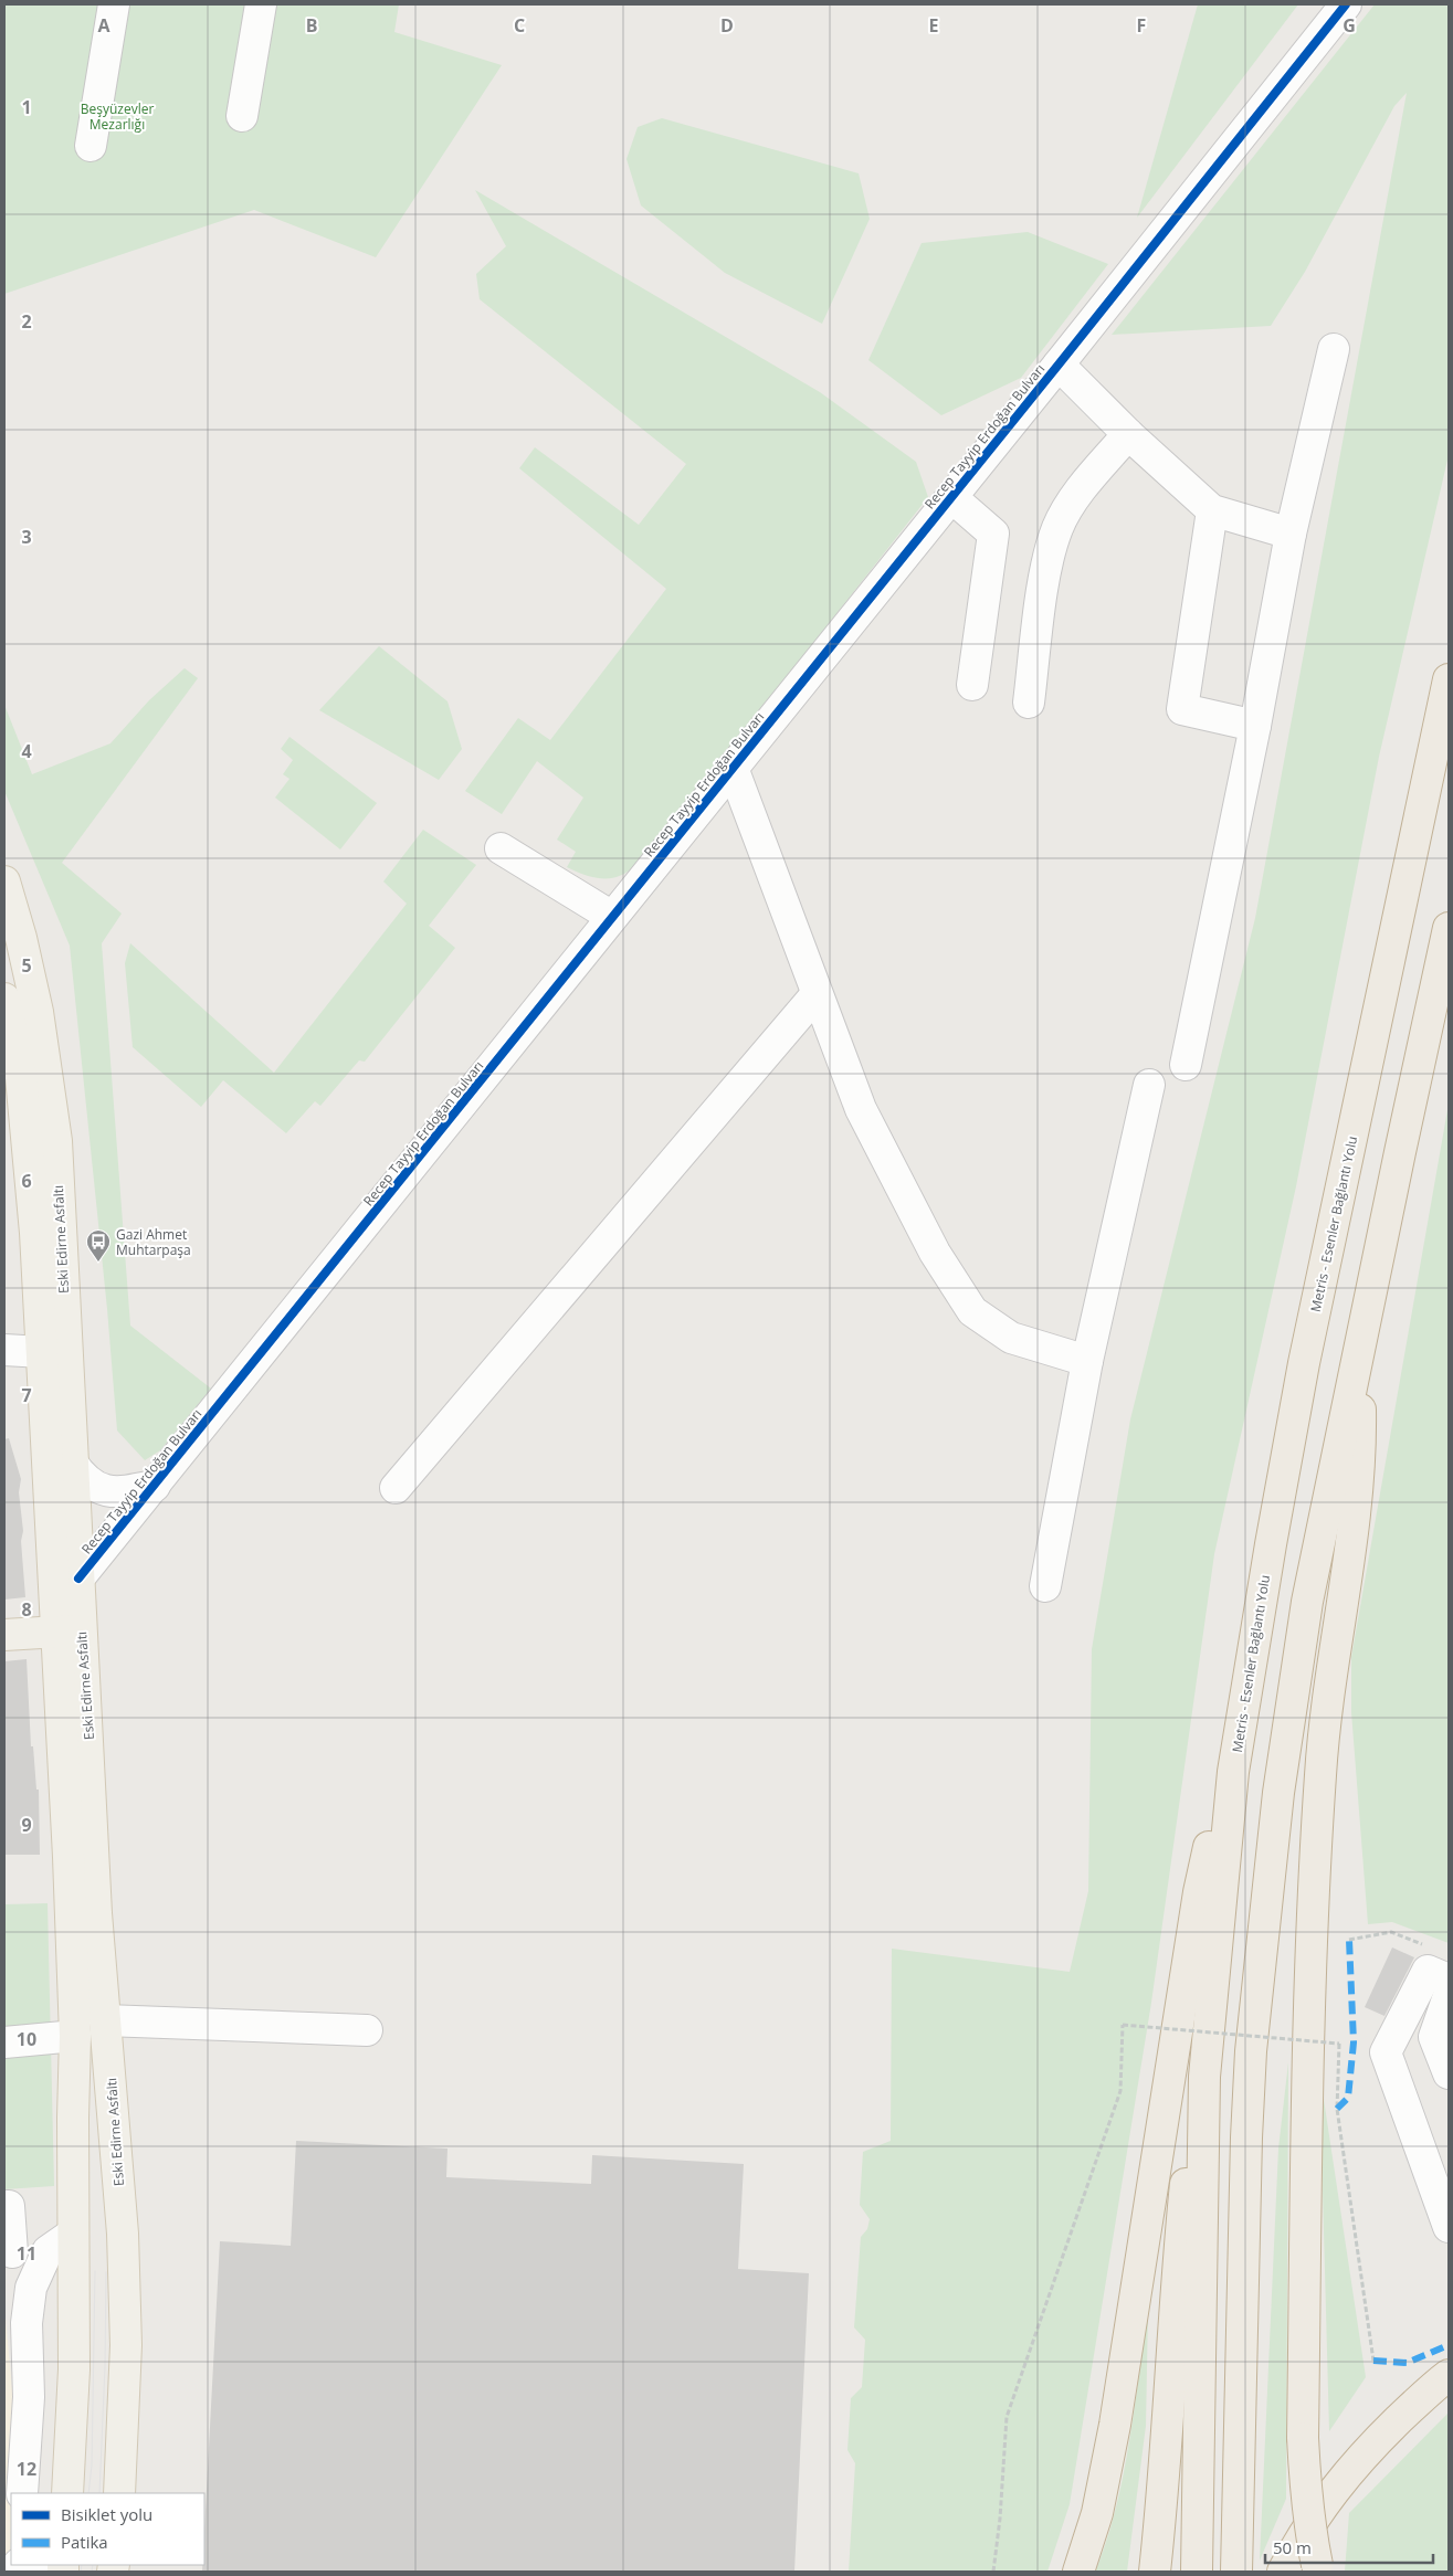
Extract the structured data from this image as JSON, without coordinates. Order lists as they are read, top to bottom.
{
  "streets": {
    "highway": ["Metris - Esenler Bağlantı Yolu"],
    "main road": ["Eski Edirne Asfaltı"],
    "street": ["Recep Tayyip Erdoğan Bulvarı"]
  },
  "crossings": [
    ["Recep Tayyip Erdoğan Bulvarı", "Eski Edirne Asfaltı"]
  ],
  "parks": ["Beşyüzevler Mezarlığı"],
  "places": {
    "bus stop": ["Gazi Ahmet Muhtarpaşa"]
  },
  "legend": ["Bisiklet yolu", "Patika"],
  "scale_bar": "50 m",
  "grid": {
    "columns": [
      "A",
      "B",
      "C",
      "D",
      "E",
      "F",
      "G"
    ],
    "rows": [
      "1",
      "2",
      "3",
      "4",
      "5",
      "6",
      "7",
      "8",
      "9",
      "10",
      "11",
      "12"
    ]
  }
}
